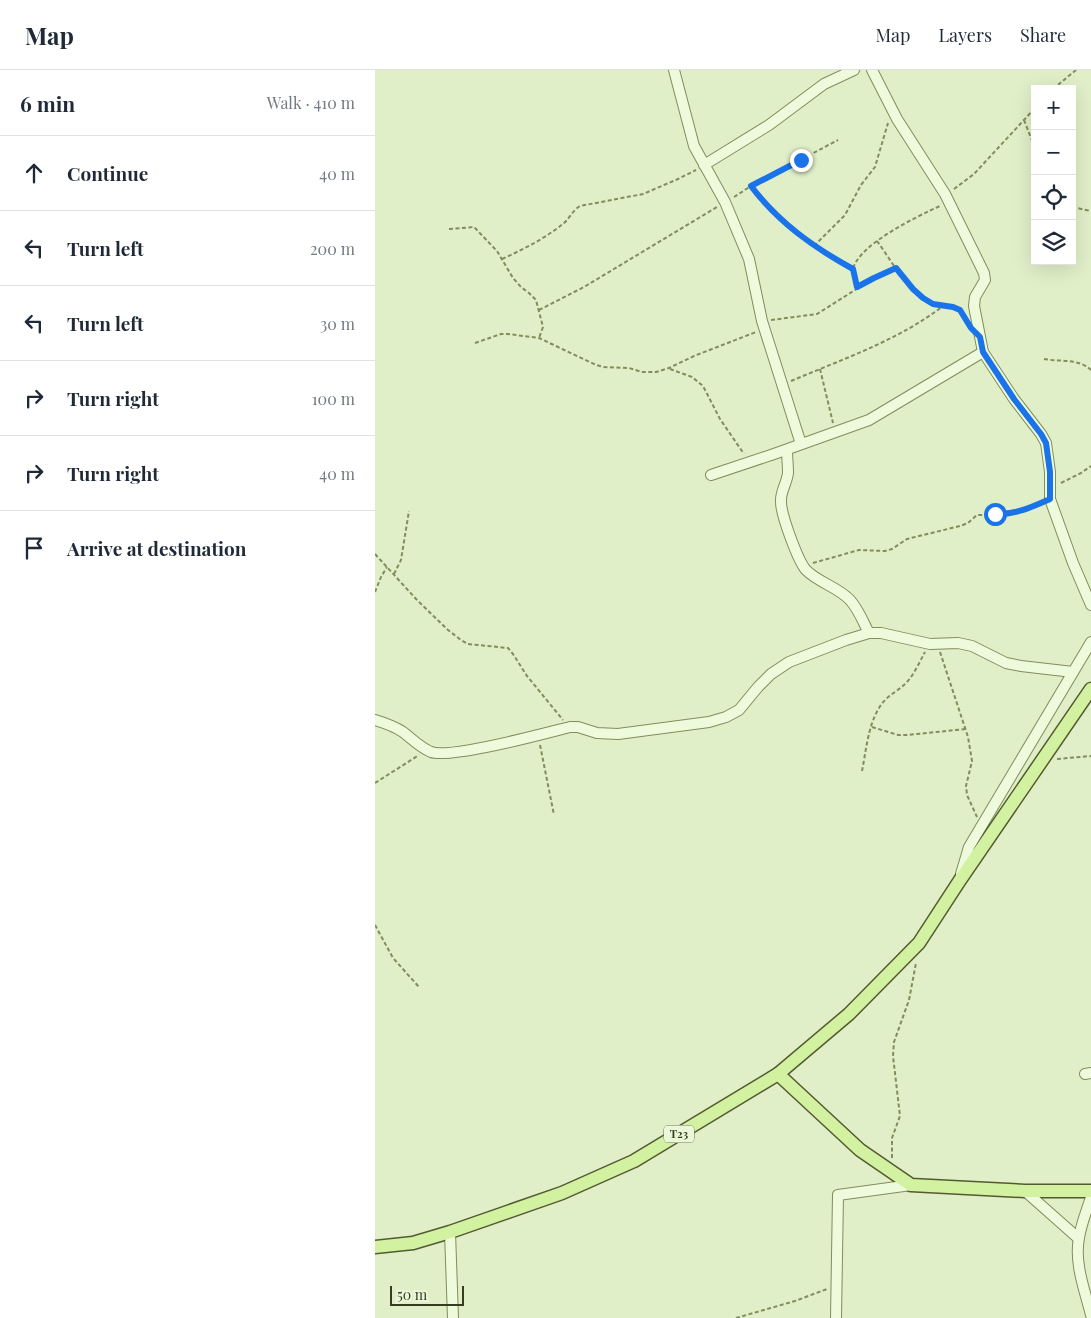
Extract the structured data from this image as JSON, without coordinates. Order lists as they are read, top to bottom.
{
  "streets": {
    "main road": ["T23"]
  },
  "scale_bar": "50 m",
  "page": {
    "header": "Map",
    "nav": ["Map", "Layers", "Share"],
    "heading": ["6 min", "Walk · 410 m"],
    "map_buttons": ["+", "−"],
    "list": [
      ["Continue", "40 m"],
      ["Turn left", "200 m"],
      ["Turn left", "30 m"],
      ["Turn right", "100 m"],
      ["Turn right", "40 m"],
      "Arrive at destination"
    ],
    "scale": "50 m"
  }
}
